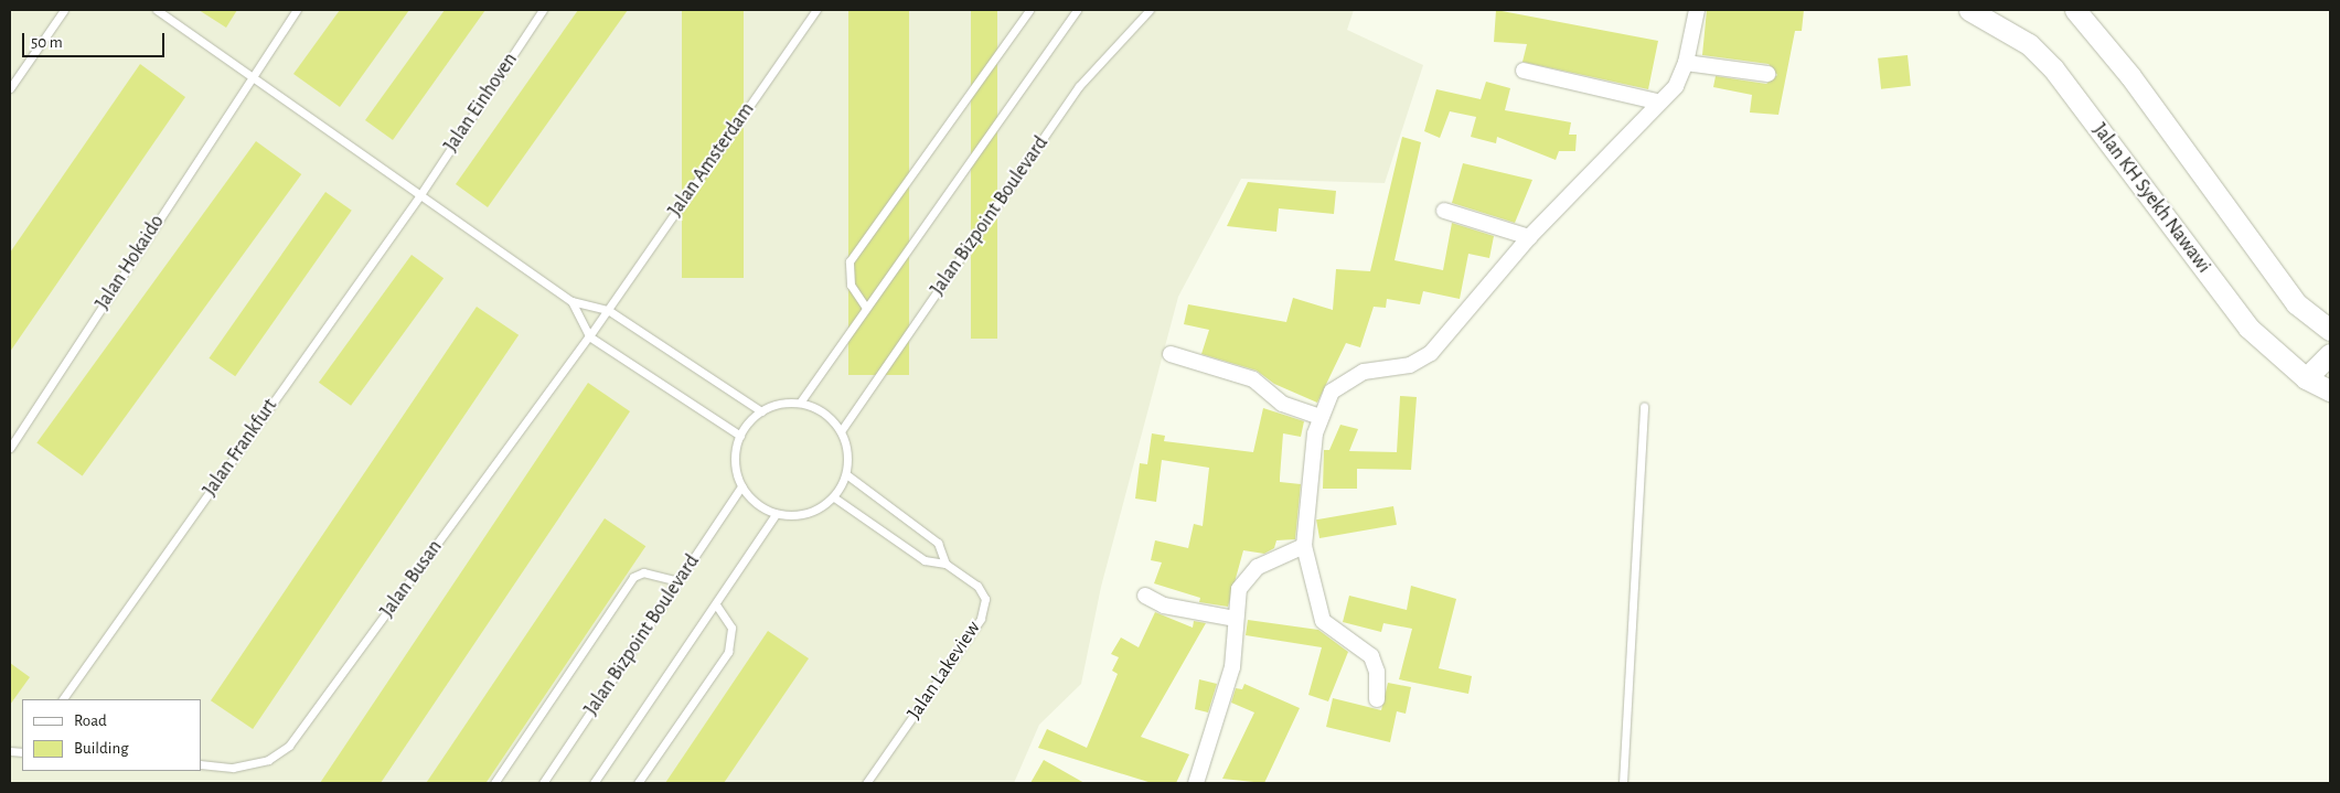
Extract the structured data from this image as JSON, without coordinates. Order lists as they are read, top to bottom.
{
  "streets": {
    "main road": ["Jalan KH Syekh Nawawi"],
    "lane": [
      "Jalan Einhoven",
      "Jalan Amsterdam",
      "Jalan Bizpoint Boulevard",
      "Jalan Hokaido",
      "Jalan Frankfurt",
      "Jalan Busan",
      "Jalan Lakeview"
    ]
  },
  "crossings": [
    ["Jalan Einhoven", "Jalan Frankfurt"],
    ["Jalan Amsterdam", "Jalan Busan"]
  ],
  "legend": ["Road", "Building"],
  "scale_bar": "50 m"
}
